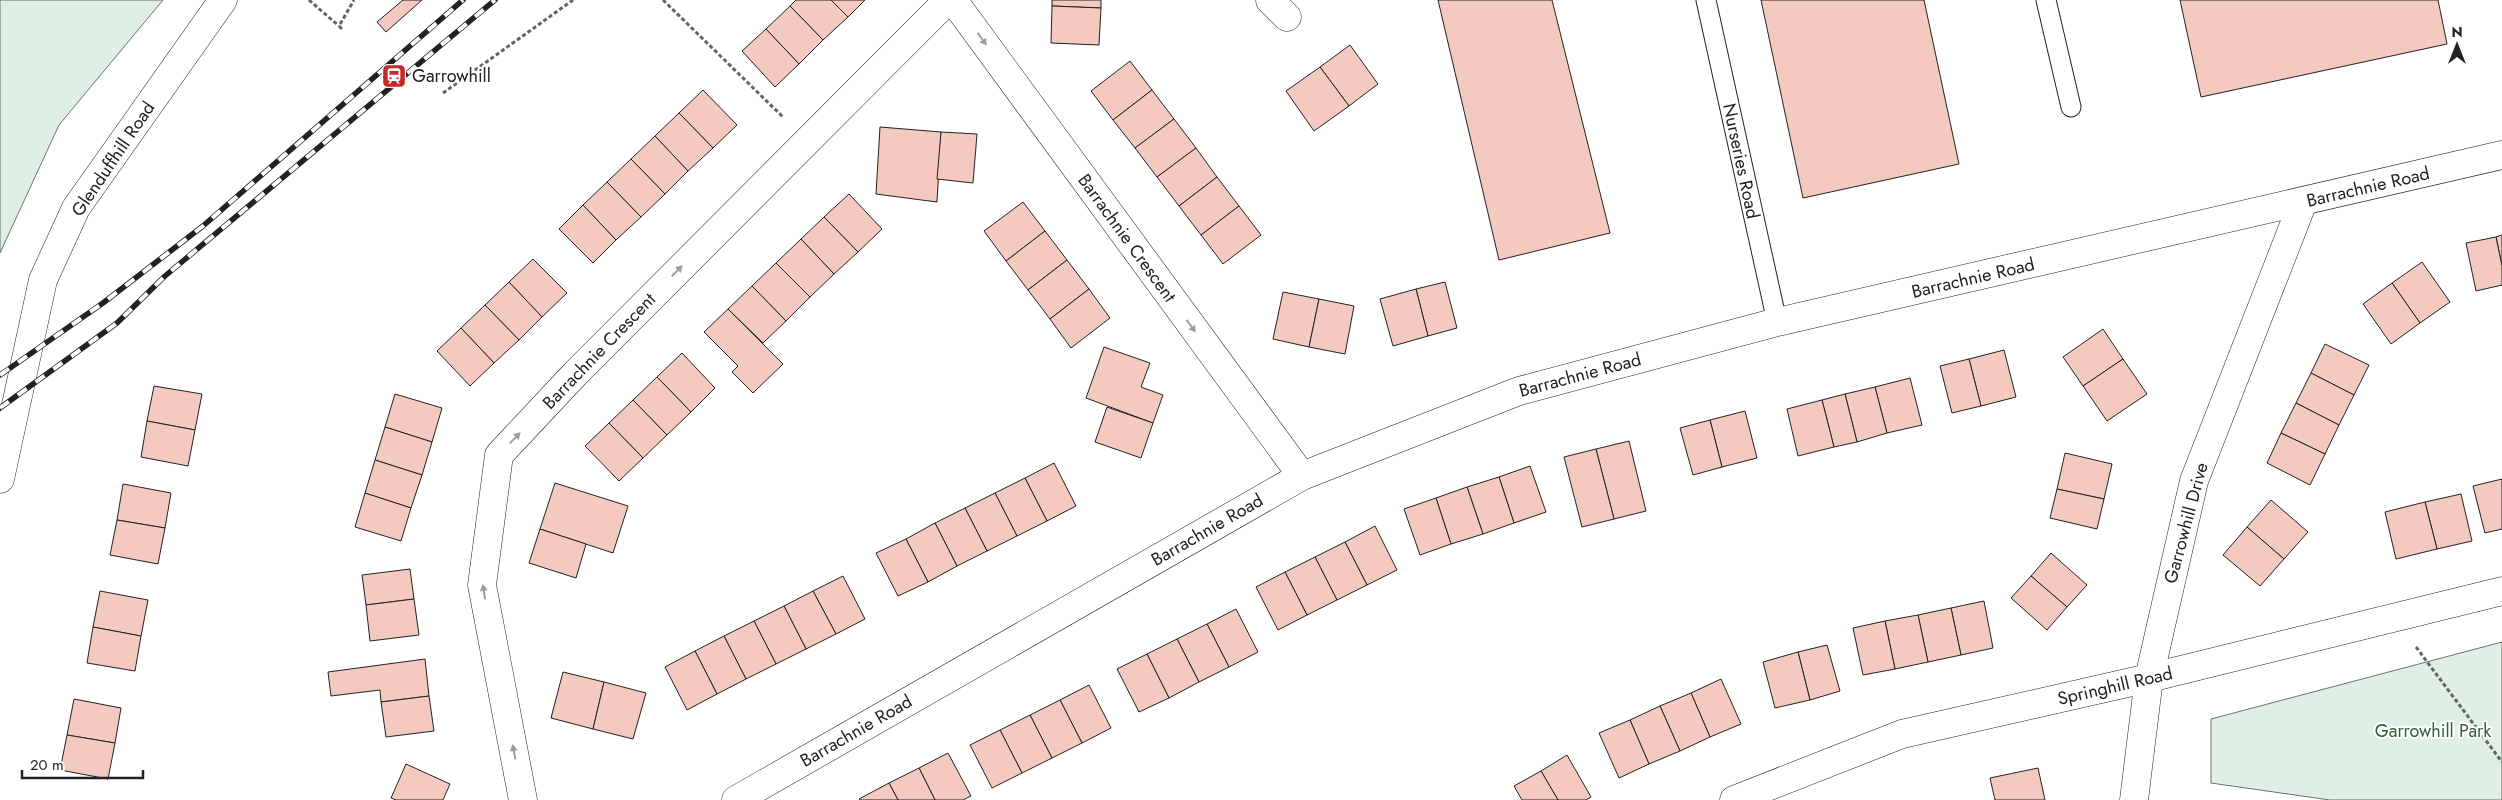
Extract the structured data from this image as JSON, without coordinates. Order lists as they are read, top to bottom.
{
  "streets": {
    "street": [
      "Glenduffhill Road",
      "Barrachnie Road",
      "Barrachnie Crescent",
      "Garrowhill Drive",
      "Springhill Road"
    ],
    "lane": ["Nurseries Road"]
  },
  "crossings": [
    ["Nurseries Road", "Barrachnie Road"],
    ["Barrachnie Road", "Barrachnie Crescent"],
    ["Barrachnie Road", "Garrowhill Drive"],
    ["Garrowhill Drive", "Springhill Road"]
  ],
  "parks": ["Garrowhill Park"],
  "places": {
    "station": ["Garrowhill"]
  },
  "scale_bar": "20 m",
  "north": "top"
}
